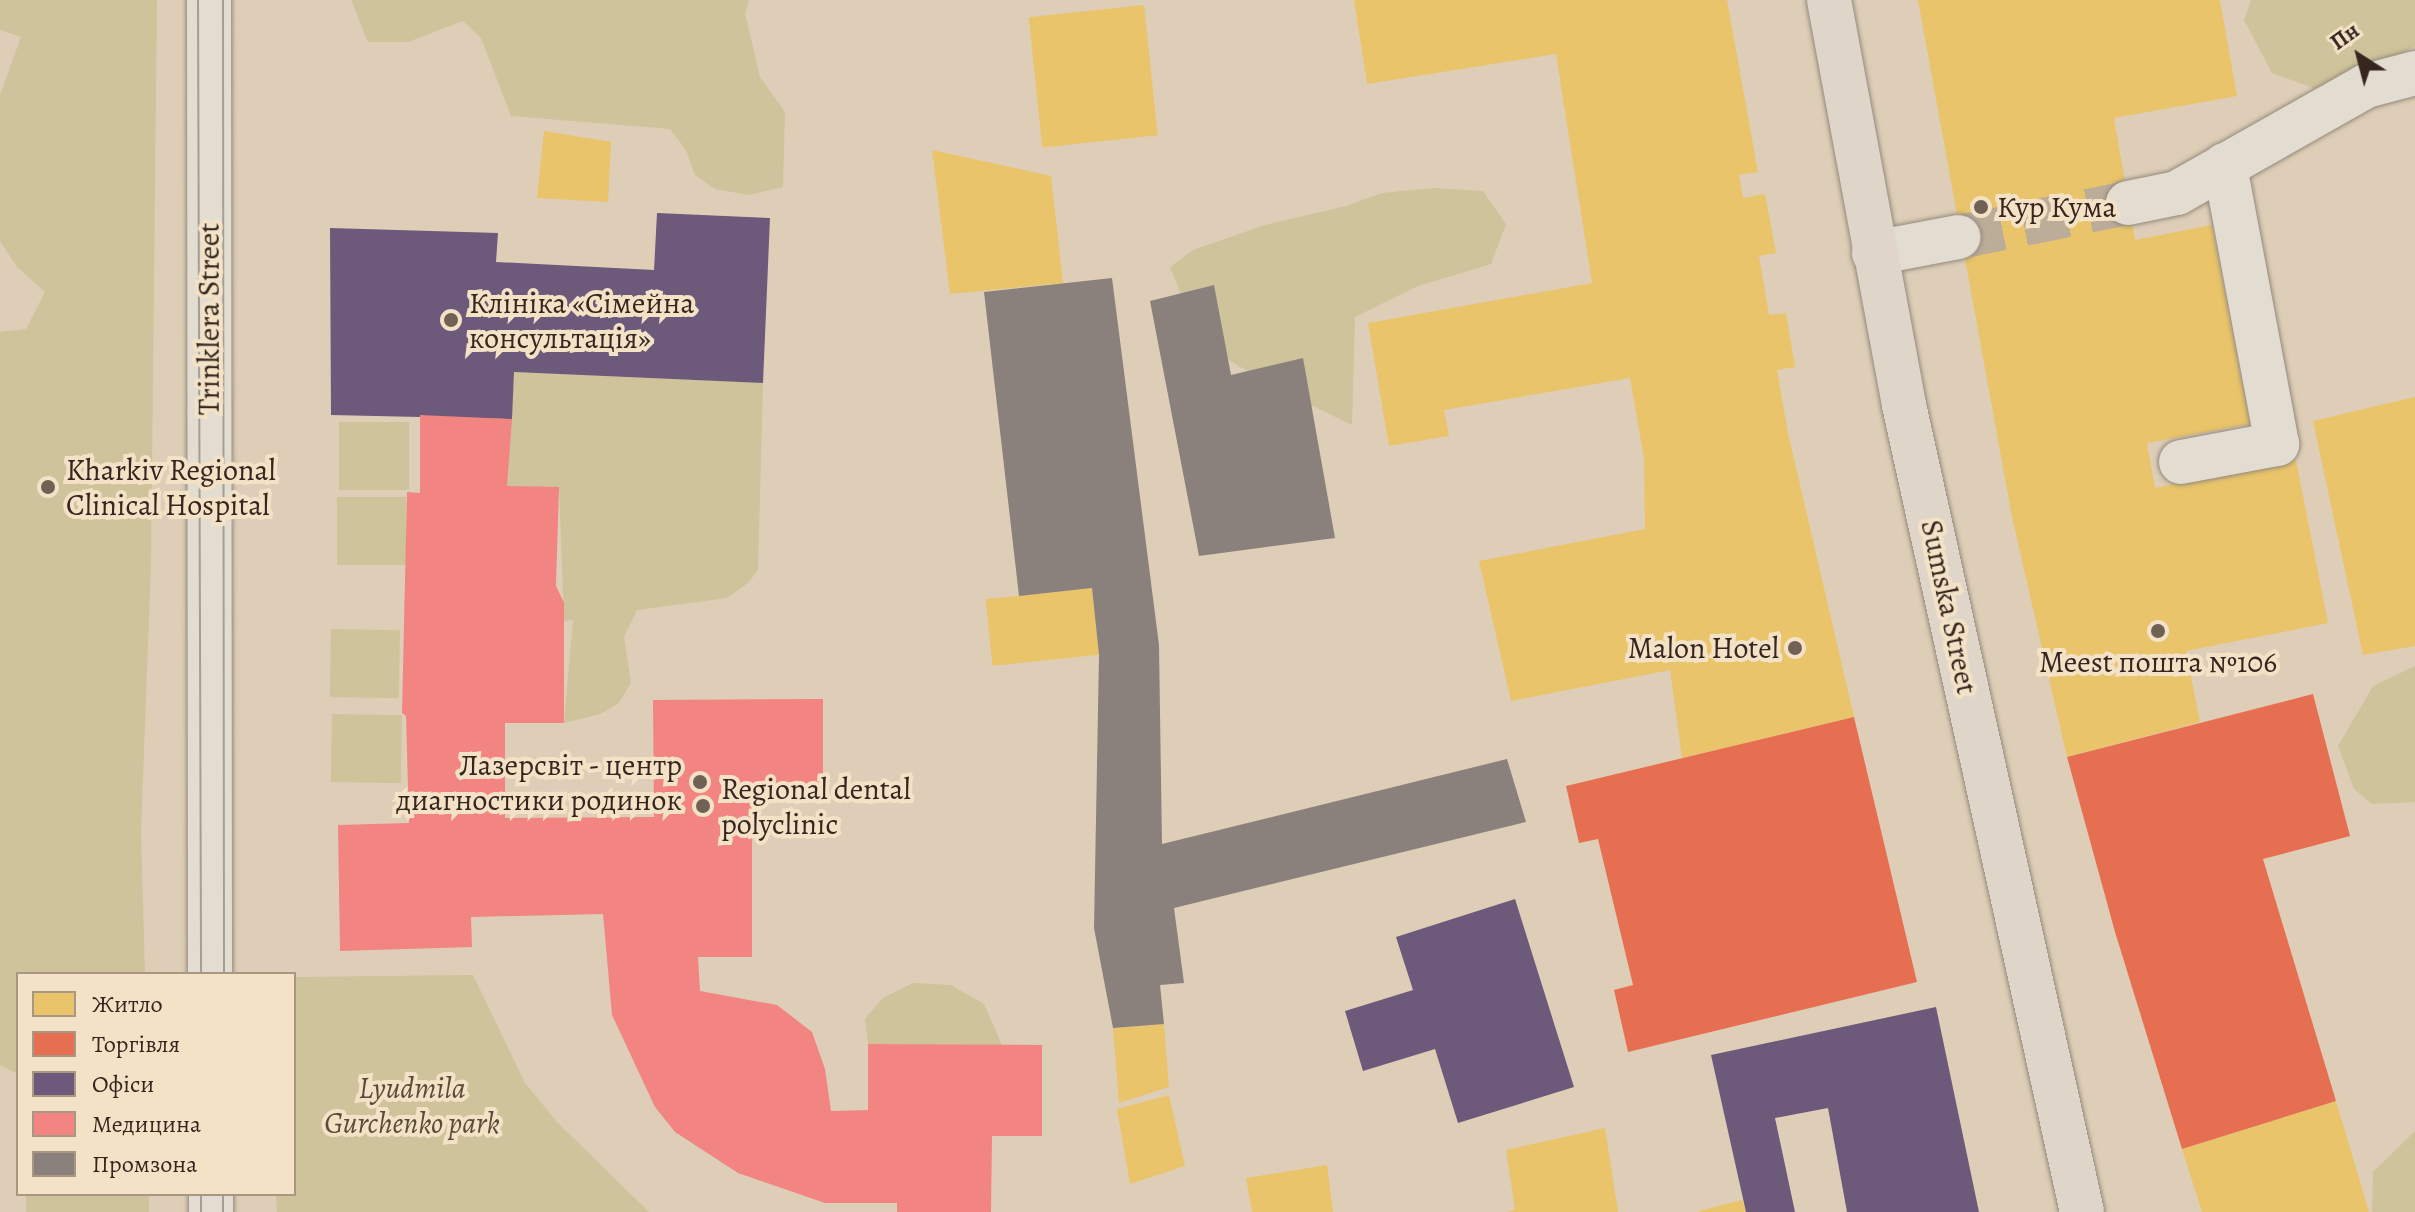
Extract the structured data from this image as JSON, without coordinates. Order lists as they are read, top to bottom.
{
  "streets": {
    "main road": ["Sumska Street"],
    "street": ["Trinklera Street"]
  },
  "parks": ["Lyudmila Gurchenko park"],
  "places": [
    "Кур Кума",
    "Клініка «Сімейна консультація»",
    "Kharkiv Regional Clinical Hospital",
    "Meest пошта №106",
    "Malon Hotel",
    "Лазерсвіт - центр диагностики родинок",
    "Regional dental polyclinic"
  ],
  "legend": [
    "Житло",
    "Торгівля",
    "Офіси",
    "Медицина",
    "Промзона"
  ],
  "north": "top left"
}
